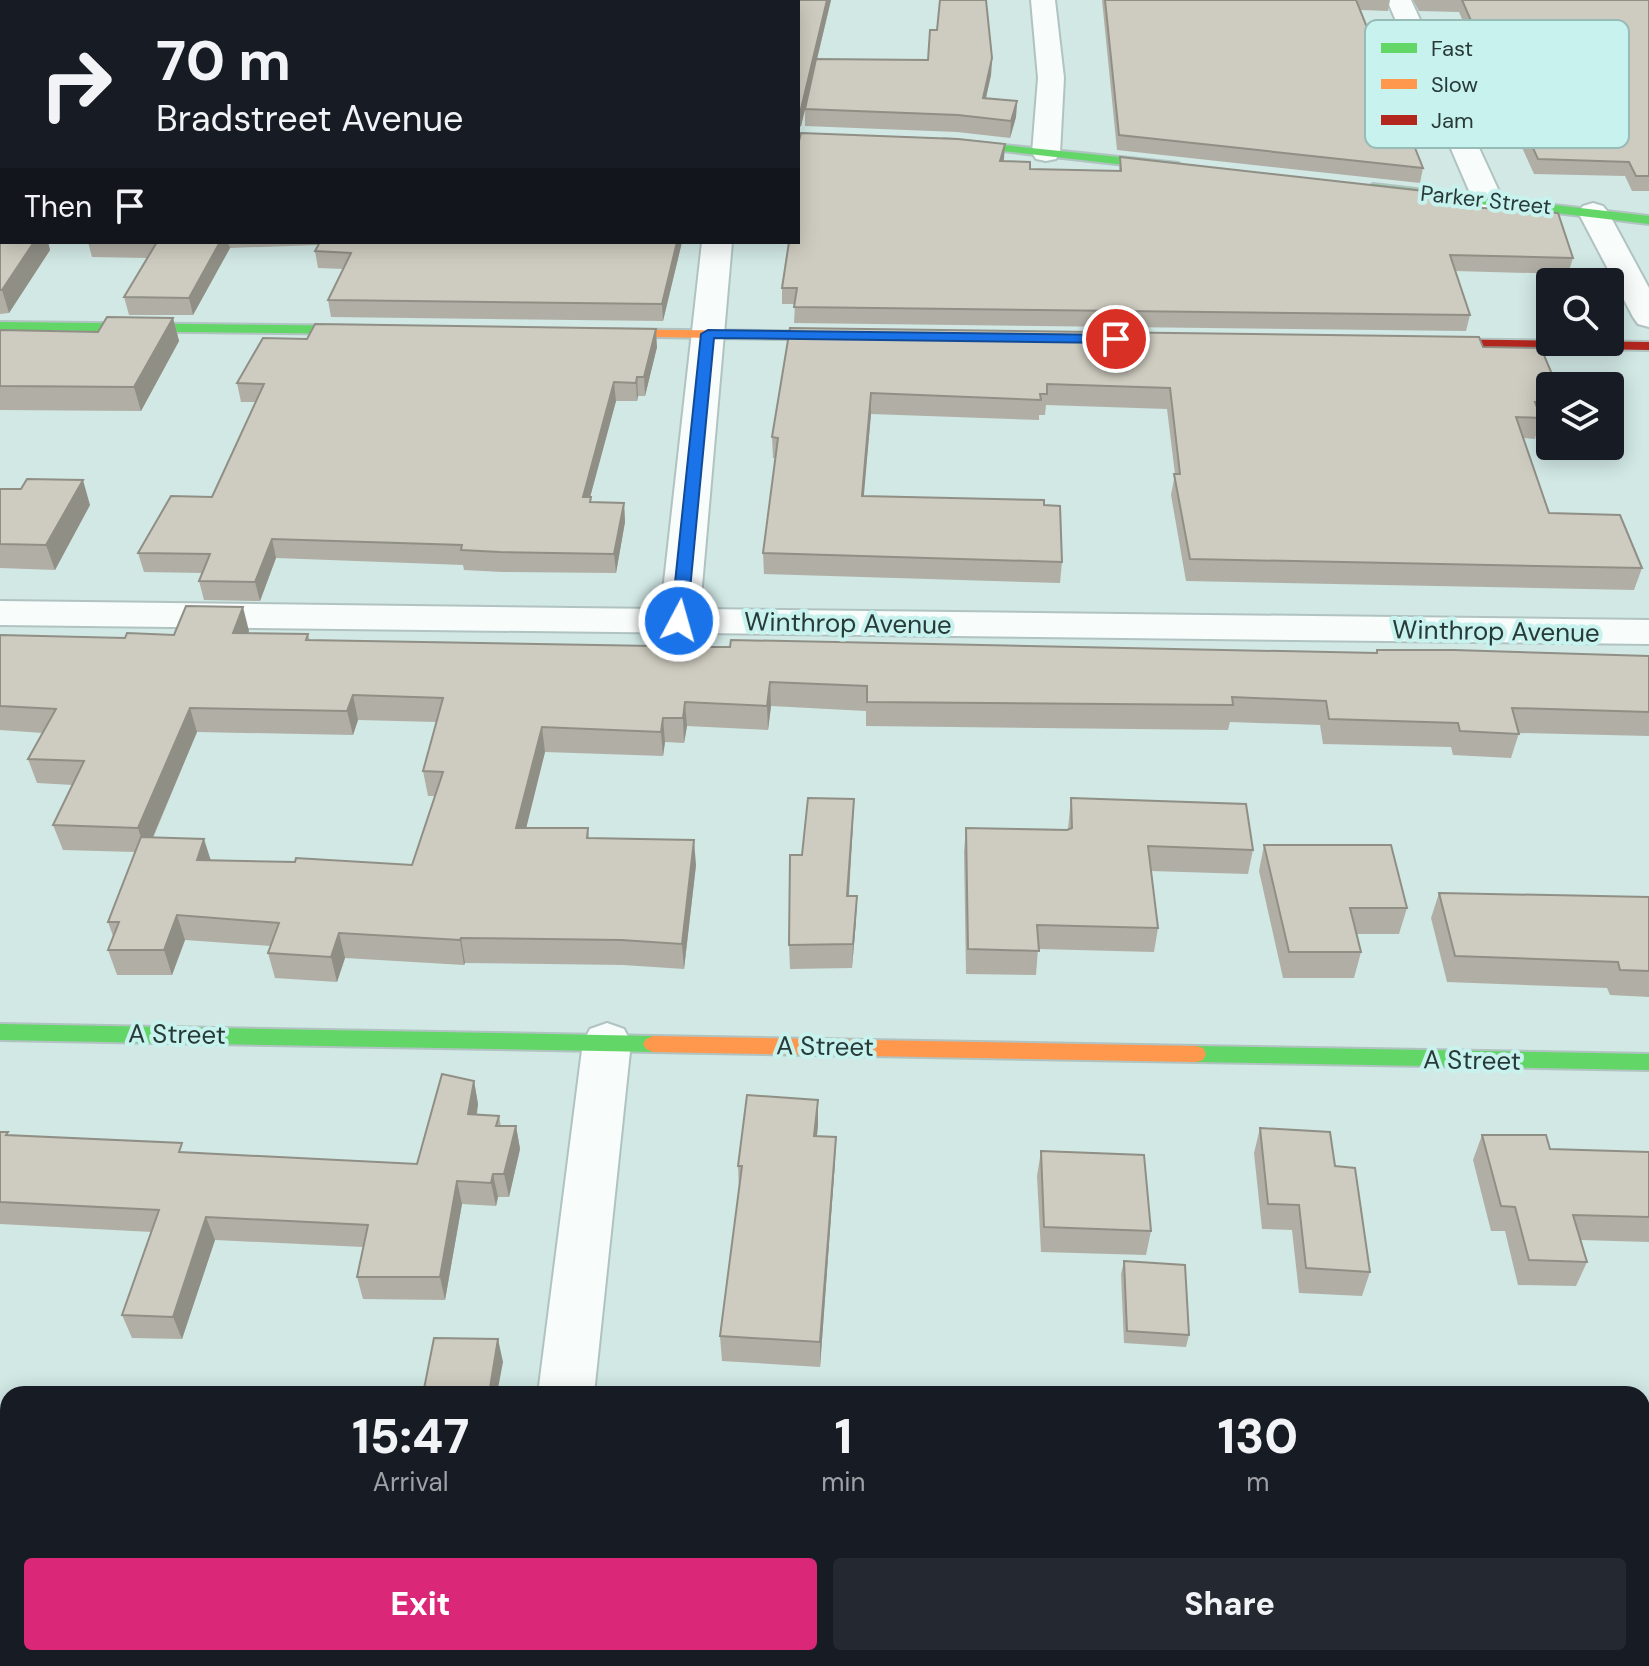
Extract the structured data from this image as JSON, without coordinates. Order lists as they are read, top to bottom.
{
  "streets": {
    "street": ["Parker Street", "Winthrop Avenue", "A Street"]
  },
  "legend": ["Fast", "Slow", "Jam"],
  "page": {
    "turn": ["70 m", "Bradstreet Avenue"],
    "then": "Then",
    "eta": [
      "15:47",
      "Arrival",
      "1",
      "min",
      "130",
      "m"
    ],
    "buttons": ["Exit", "Share"]
  }
}
